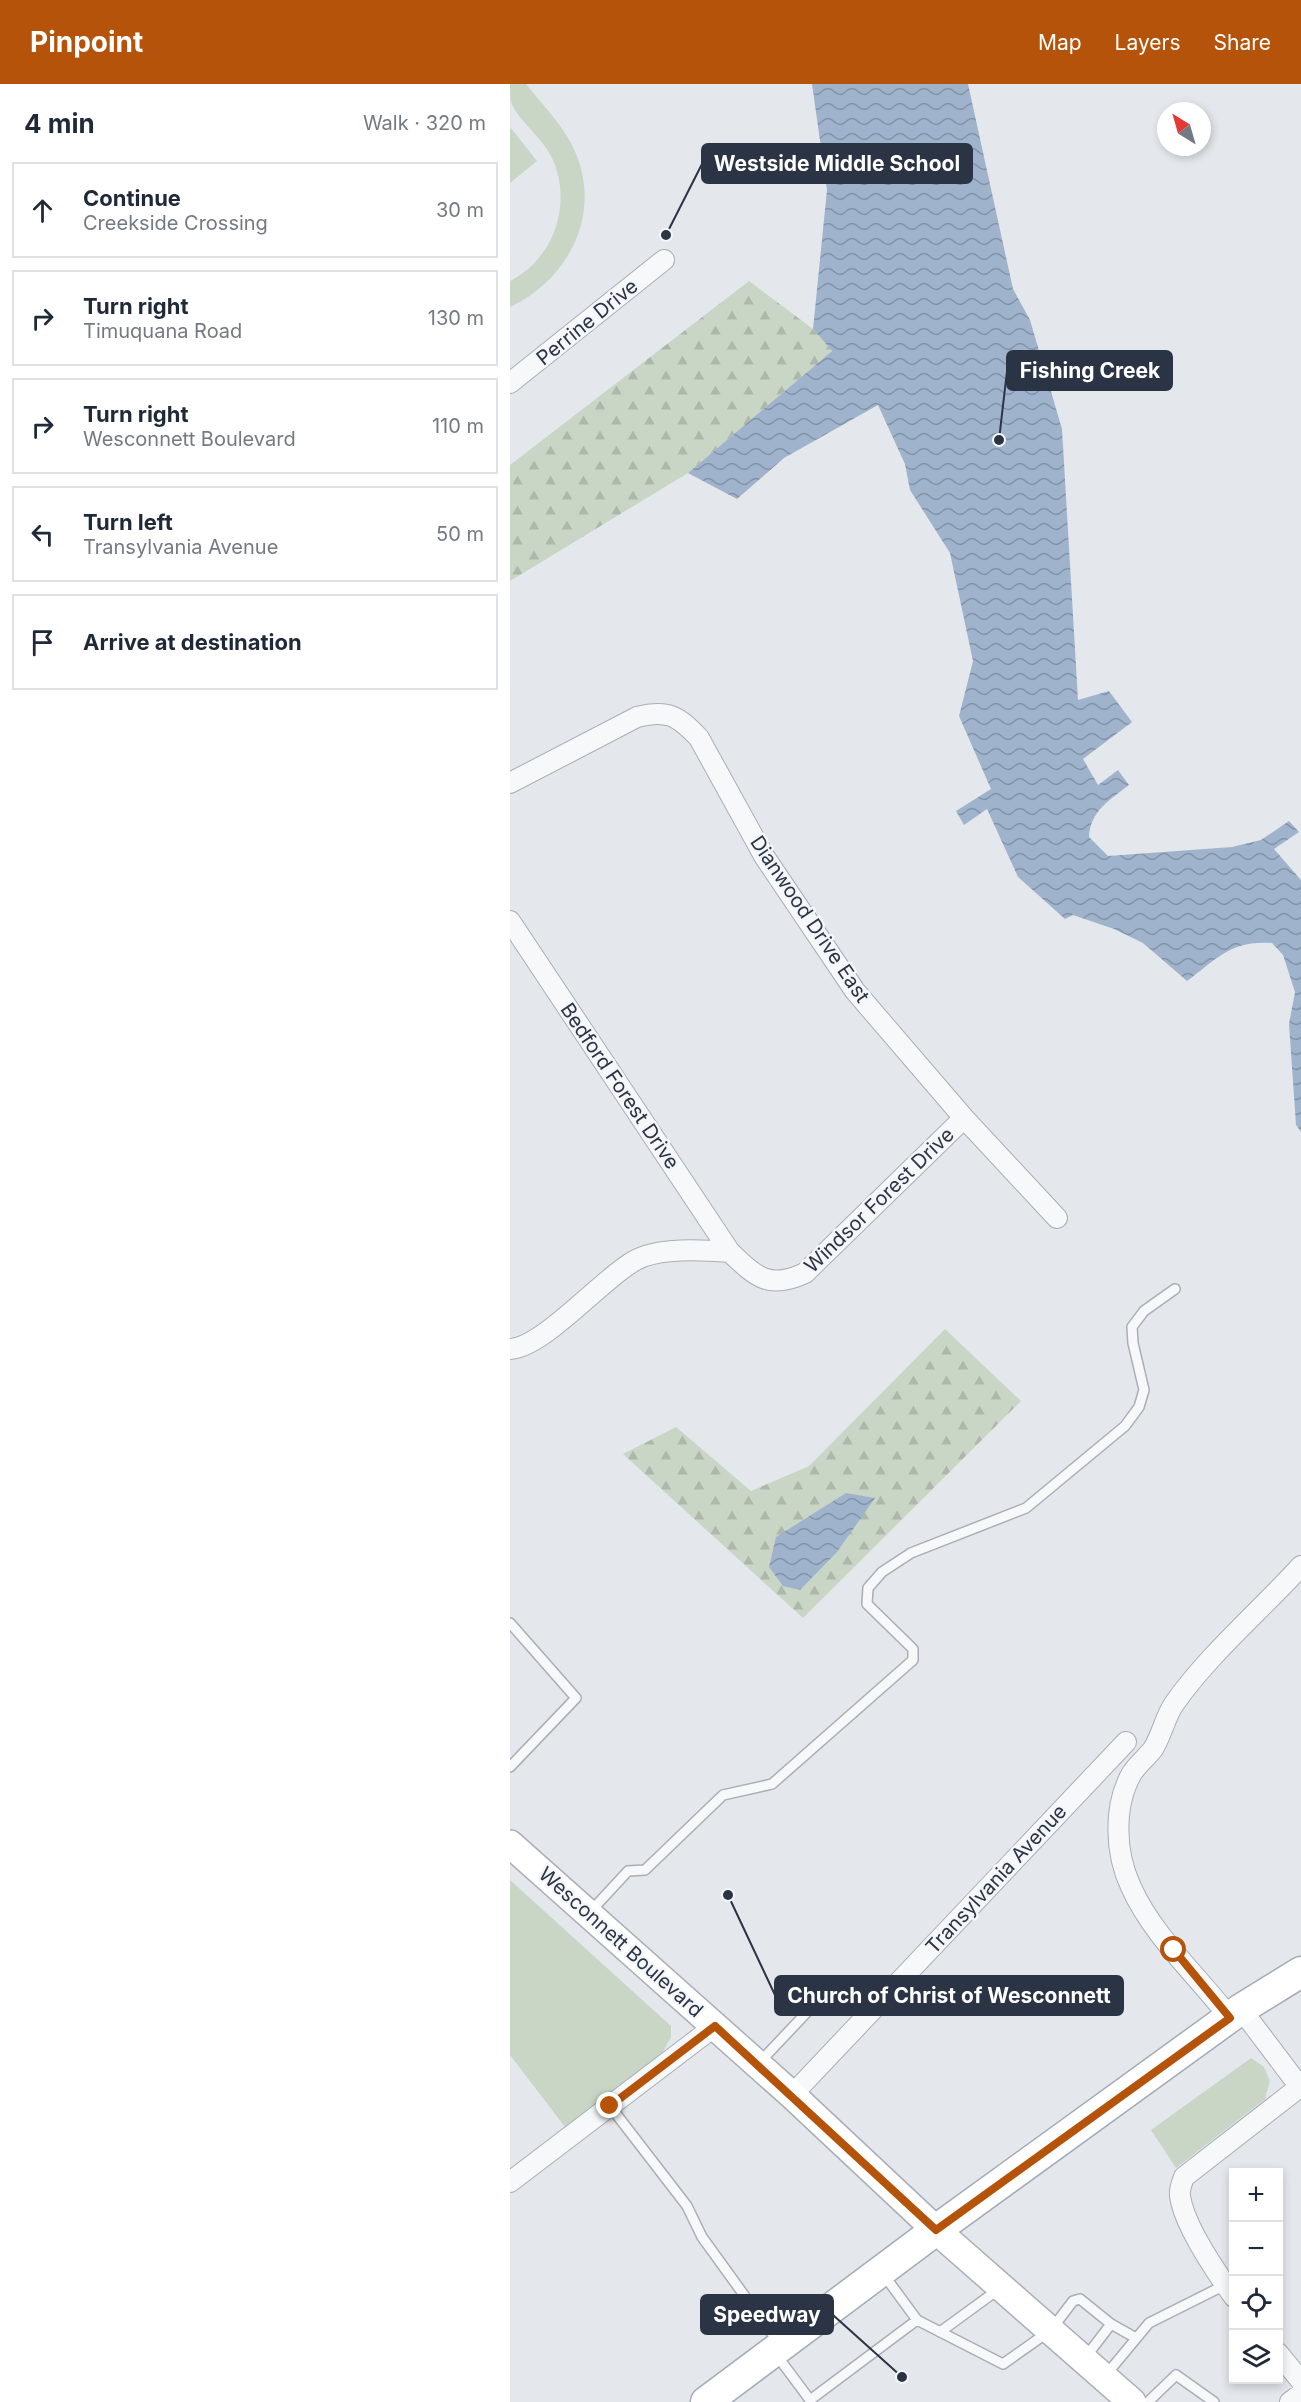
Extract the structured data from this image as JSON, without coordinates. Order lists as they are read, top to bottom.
{
  "streets": {
    "street": [
      "Perrine Drive",
      "Dianwood Drive East",
      "Bedford Forest Drive",
      "Windsor Forest Drive",
      "Transylvania Avenue",
      "Wesconnett Boulevard"
    ]
  },
  "crossings": [
    ["Dianwood Drive East", "Windsor Forest Drive"],
    ["Bedford Forest Drive", "Windsor Forest Drive"],
    ["Transylvania Avenue", "Wesconnett Boulevard"]
  ],
  "places": [
    "Westside Middle School",
    "Fishing Creek",
    "Church of Christ of Wesconnett",
    "Speedway"
  ],
  "north": "top left",
  "page": {
    "header": "Pinpoint",
    "nav": ["Map", "Layers", "Share"],
    "heading": ["4 min", "Walk · 320 m"],
    "list": [
      ["Continue", "Creekside Crossing", "30 m"],
      ["Turn right", "Timuquana Road", "130 m"],
      ["Turn right", "Wesconnett Boulevard", "110 m"],
      ["Turn left", "Transylvania Avenue", "50 m"],
      "Arrive at destination"
    ],
    "map_buttons": ["+", "−"]
  }
}
